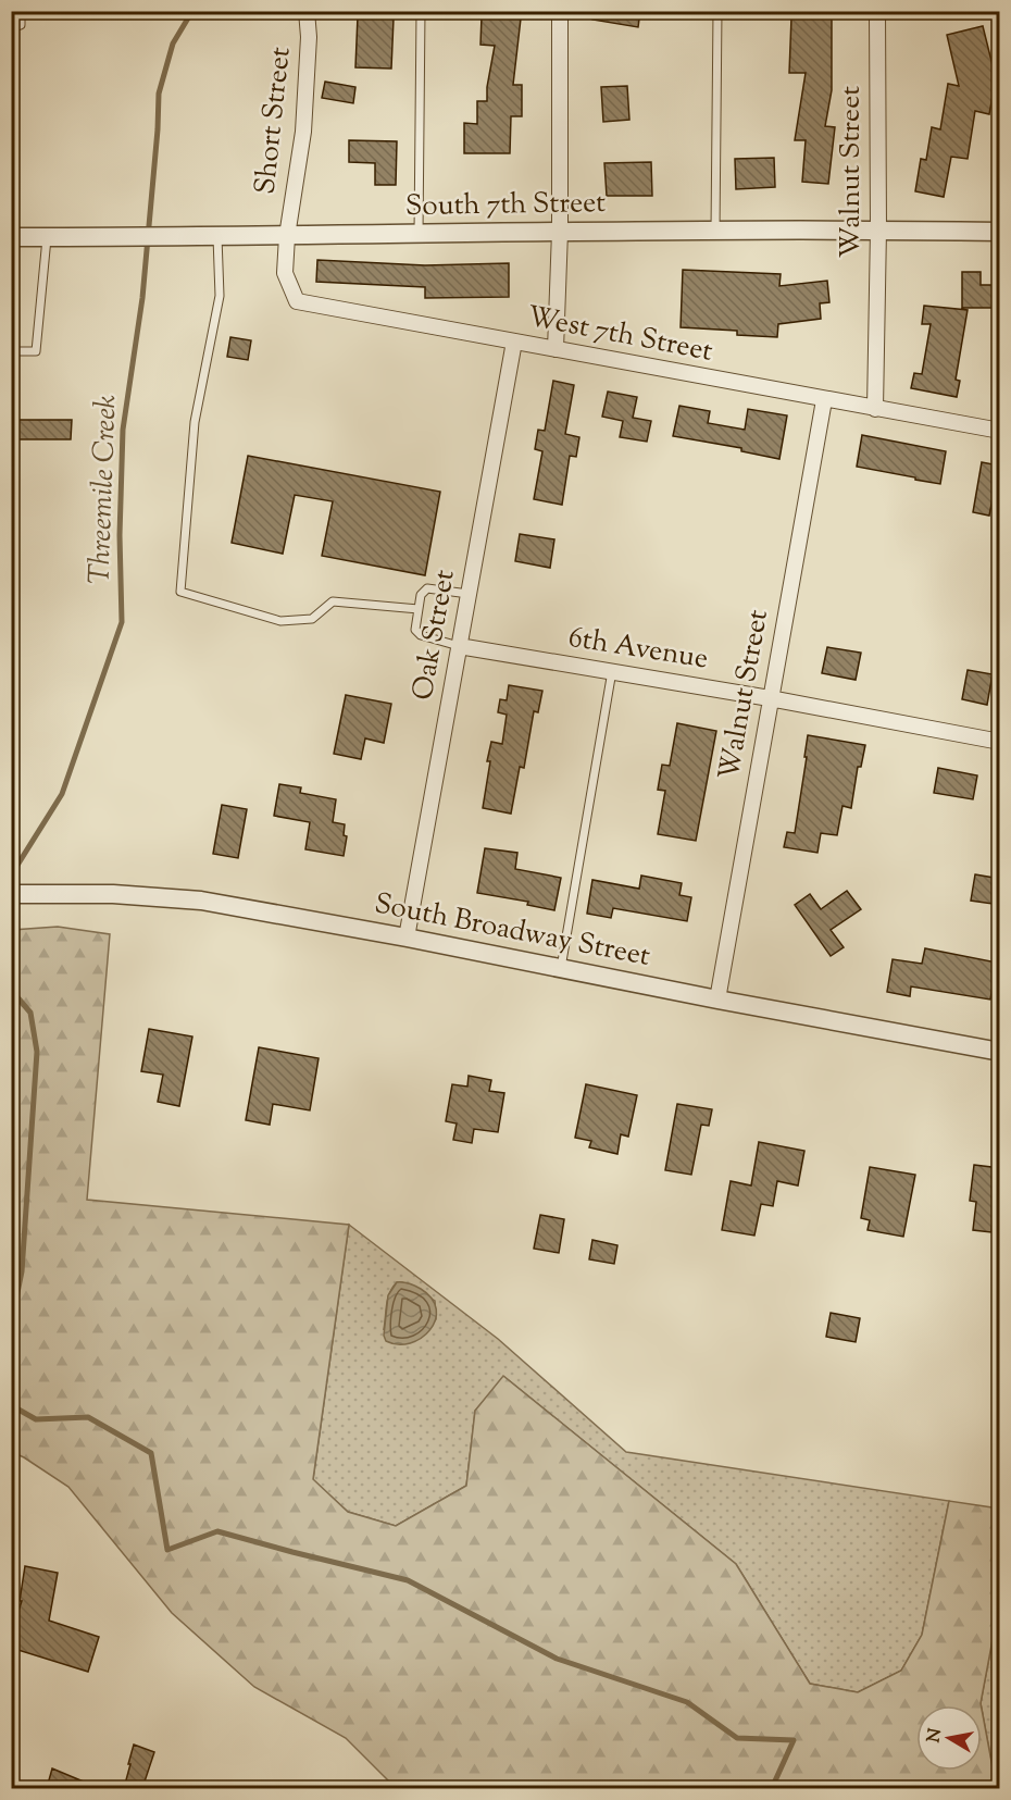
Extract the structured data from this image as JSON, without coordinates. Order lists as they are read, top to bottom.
{
  "streets": {
    "street": [
      "Short Street",
      "Walnut Street",
      "South 7th Street",
      "West 7th Street",
      "Oak Street",
      "6th Avenue",
      "South Broadway Street"
    ]
  },
  "crossings": [
    ["Short Street", "South 7th Street"],
    ["Short Street", "West 7th Street"],
    ["Walnut Street", "South 7th Street"],
    ["Walnut Street", "West 7th Street"],
    ["Walnut Street", "6th Avenue"],
    ["Walnut Street", "South Broadway Street"],
    ["South 7th Street", "West 7th Street"],
    ["West 7th Street", "Oak Street"],
    ["Oak Street", "6th Avenue"],
    ["Oak Street", "South Broadway Street"]
  ],
  "water": ["Threemile Creek"],
  "north": "left"
}
